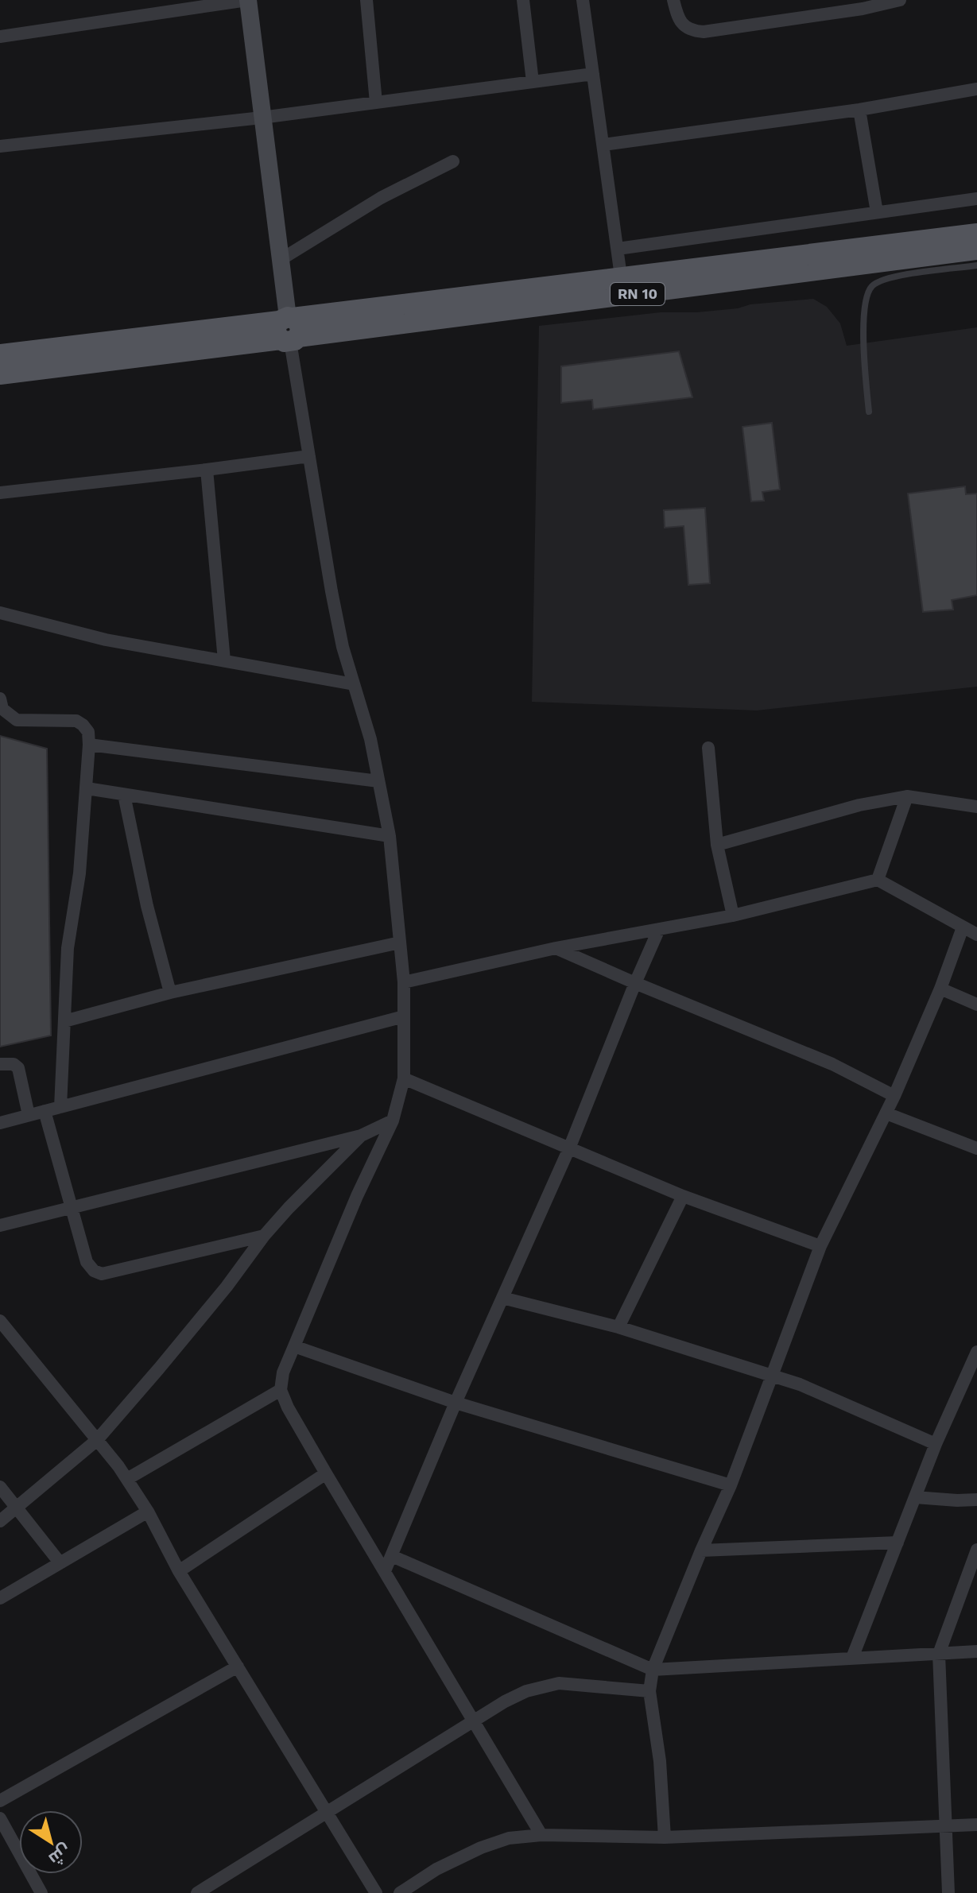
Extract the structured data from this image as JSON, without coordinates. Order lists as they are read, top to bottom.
{
  "streets": {
    "main road": ["RN 10"]
  },
  "north": "bottom right"
}
